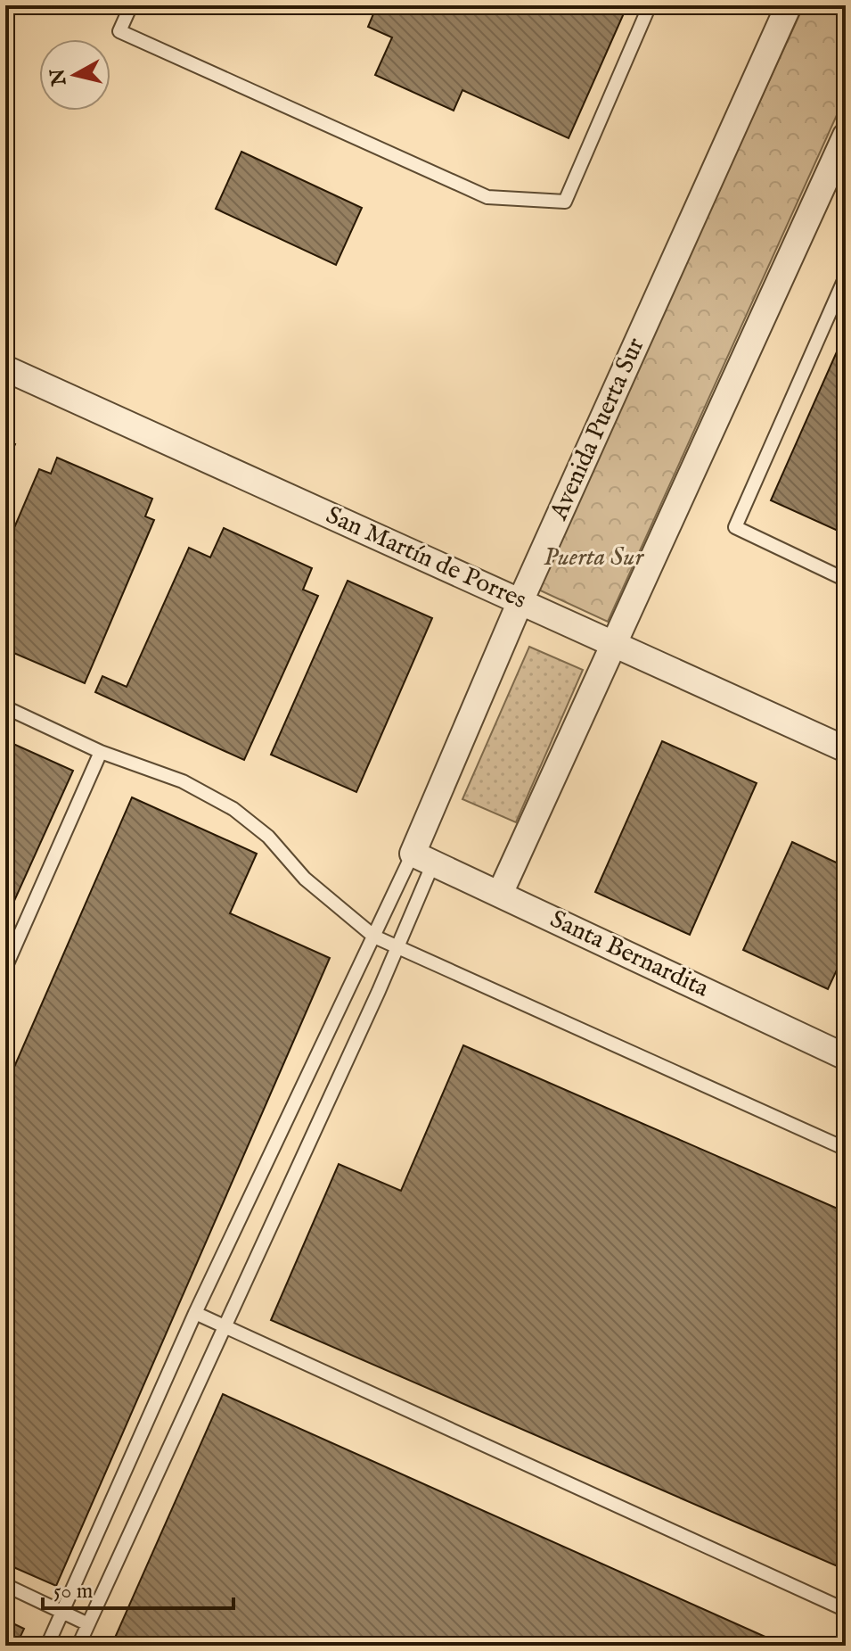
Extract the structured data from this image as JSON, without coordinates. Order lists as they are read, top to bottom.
{
  "streets": {
    "street": ["Avenida Puerta Sur", "San Martín de Porres", "Santa Bernardita"]
  },
  "crossings": [
    ["Avenida Puerta Sur", "San Martín de Porres"],
    ["Avenida Puerta Sur", "Santa Bernardita"]
  ],
  "parks": ["Puerta Sur"],
  "scale_bar": "50 m",
  "north": "left"
}
